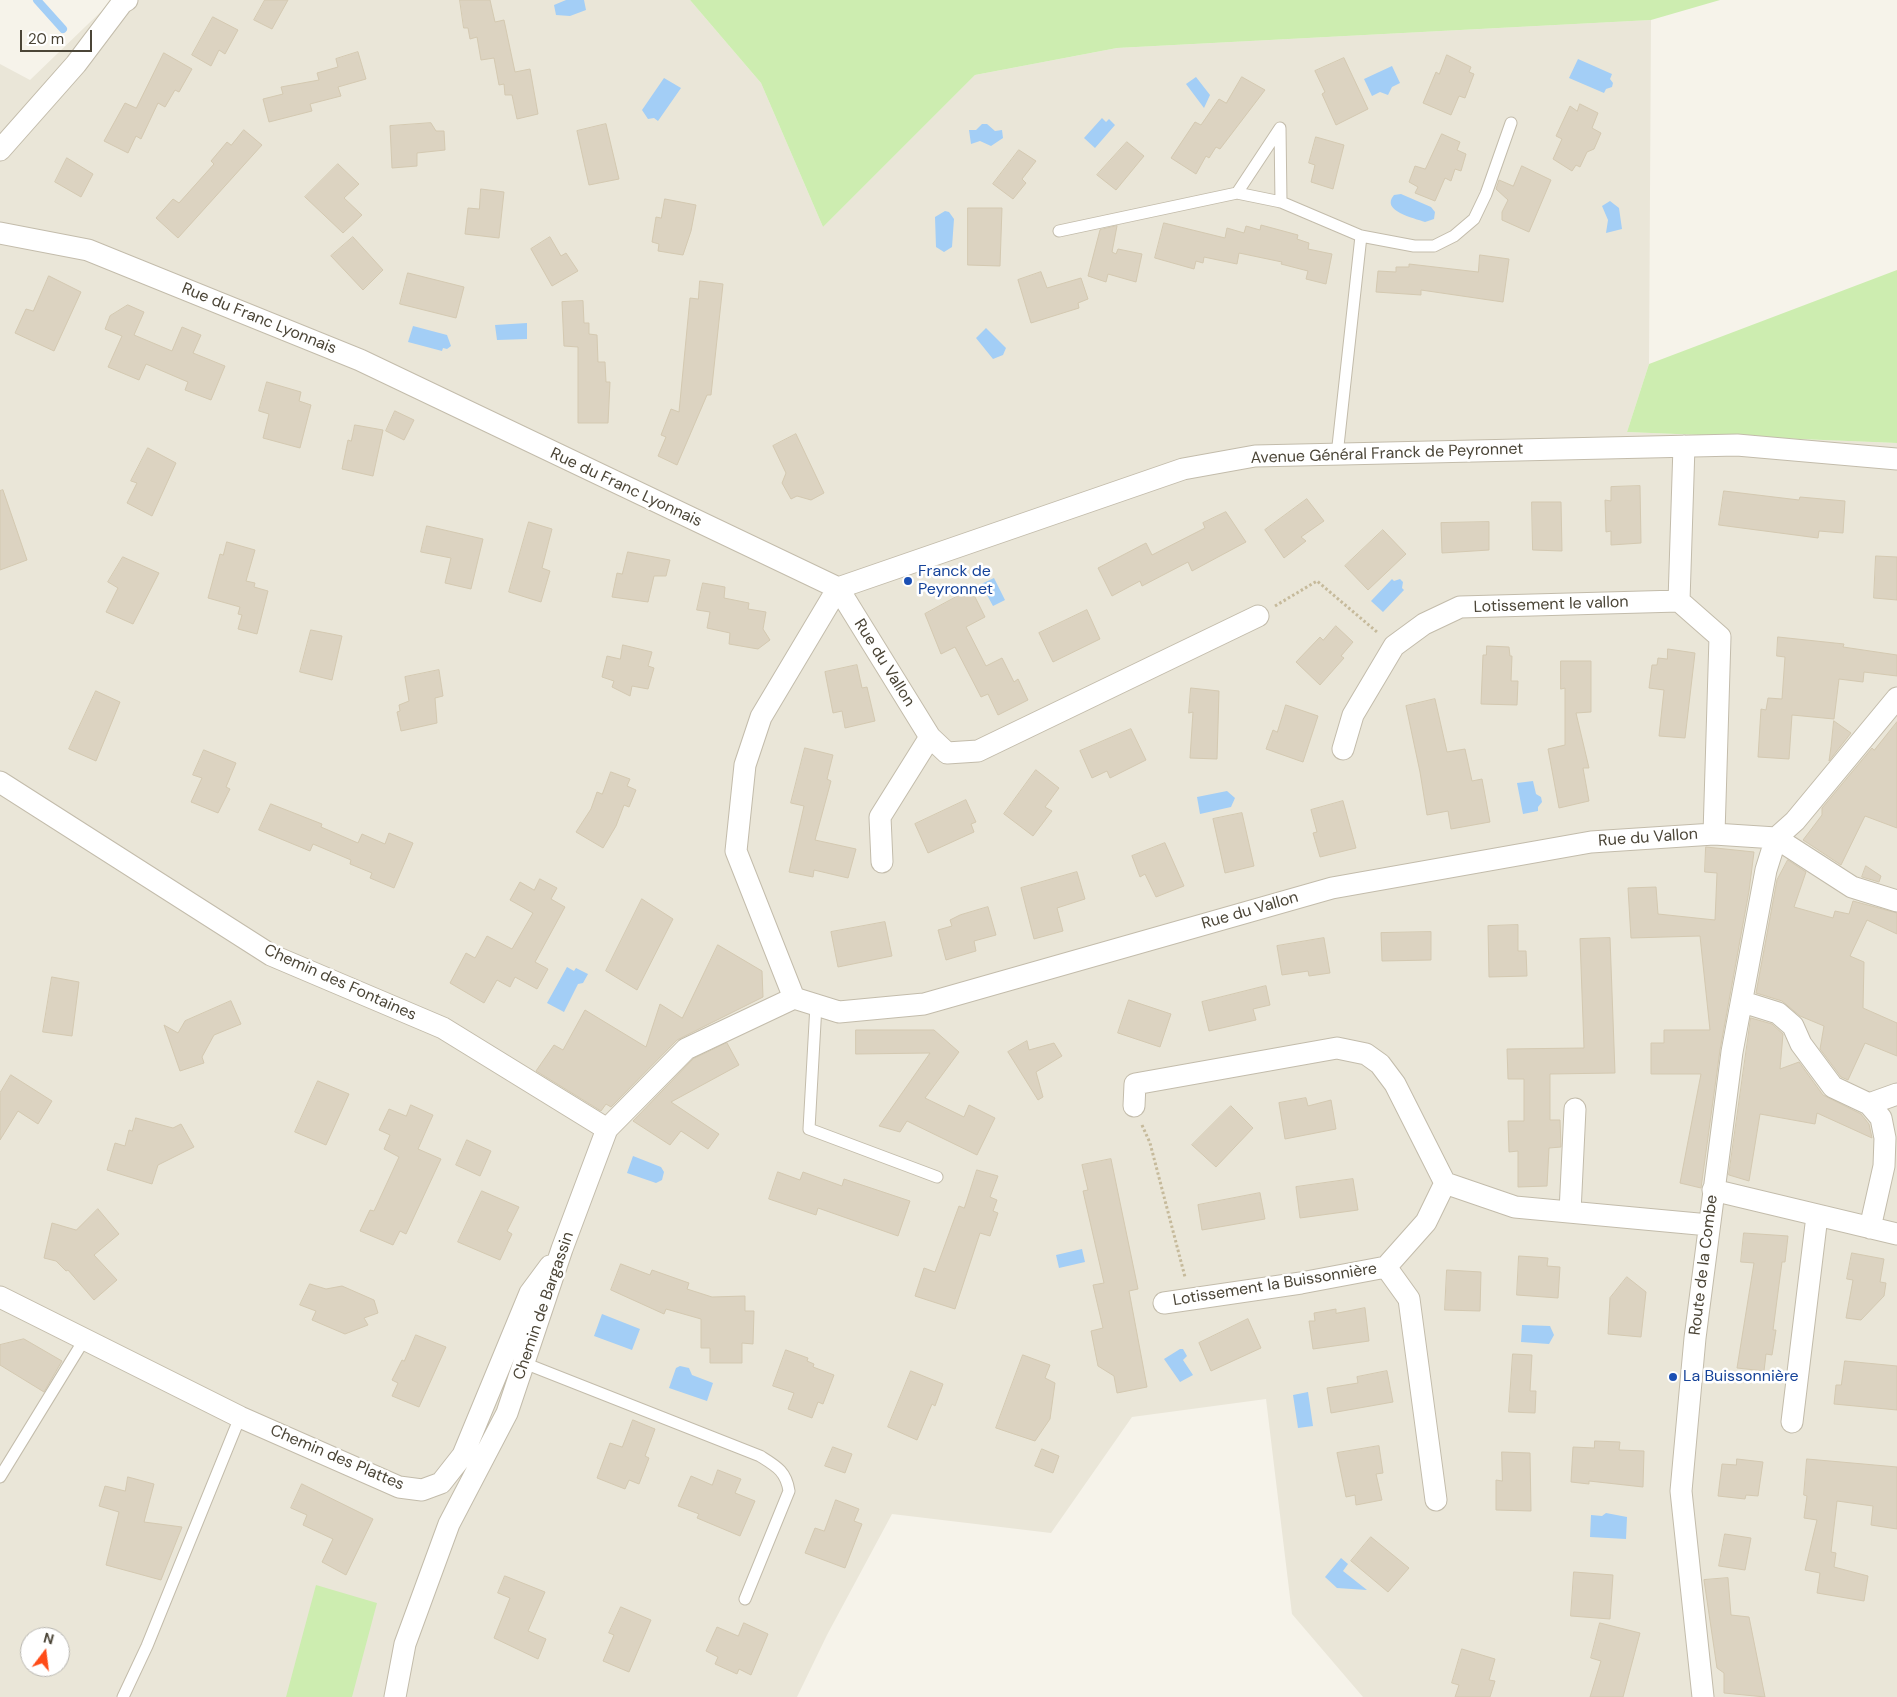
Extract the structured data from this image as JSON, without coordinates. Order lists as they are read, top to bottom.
{
  "streets": {
    "street": [
      "Rue du Franc Lyonnais",
      "Avenue Général Franck de Peyronnet",
      "Lotissement le vallon",
      "Rue du Vallon",
      "Chemin des Fontaines",
      "Route de la Combe",
      "Lotissement la Buissonnière",
      "Chemin de Bargassin",
      "Chemin des Plattes"
    ]
  },
  "crossings": [
    ["Rue du Franc Lyonnais", "Avenue Général Franck de Peyronnet"],
    ["Rue du Franc Lyonnais", "Rue du Vallon"],
    ["Avenue Général Franck de Peyronnet", "Rue du Vallon"],
    ["Lotissement le vallon", "Rue du Vallon"],
    ["Rue du Vallon", "Route de la Combe"],
    ["Rue du Vallon", "Chemin de Bargassin"],
    ["Chemin des Fontaines", "Chemin de Bargassin"],
    ["Chemin de Bargassin", "Chemin des Plattes"]
  ],
  "places": ["Franck de Peyronnet", "La Buissonnière"],
  "scale_bar": "20 m",
  "north": "top"
}
